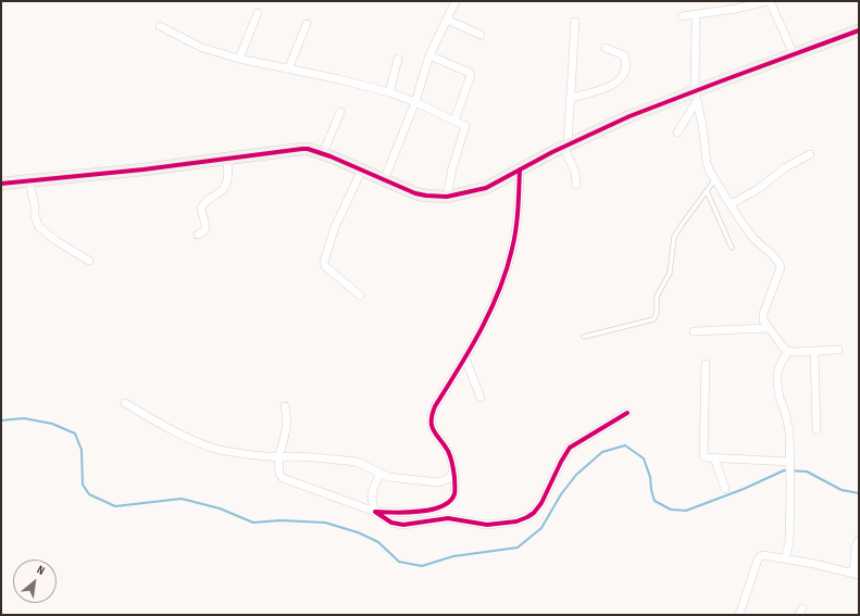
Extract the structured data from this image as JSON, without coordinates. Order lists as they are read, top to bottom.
{
  "north": "top right"
}
